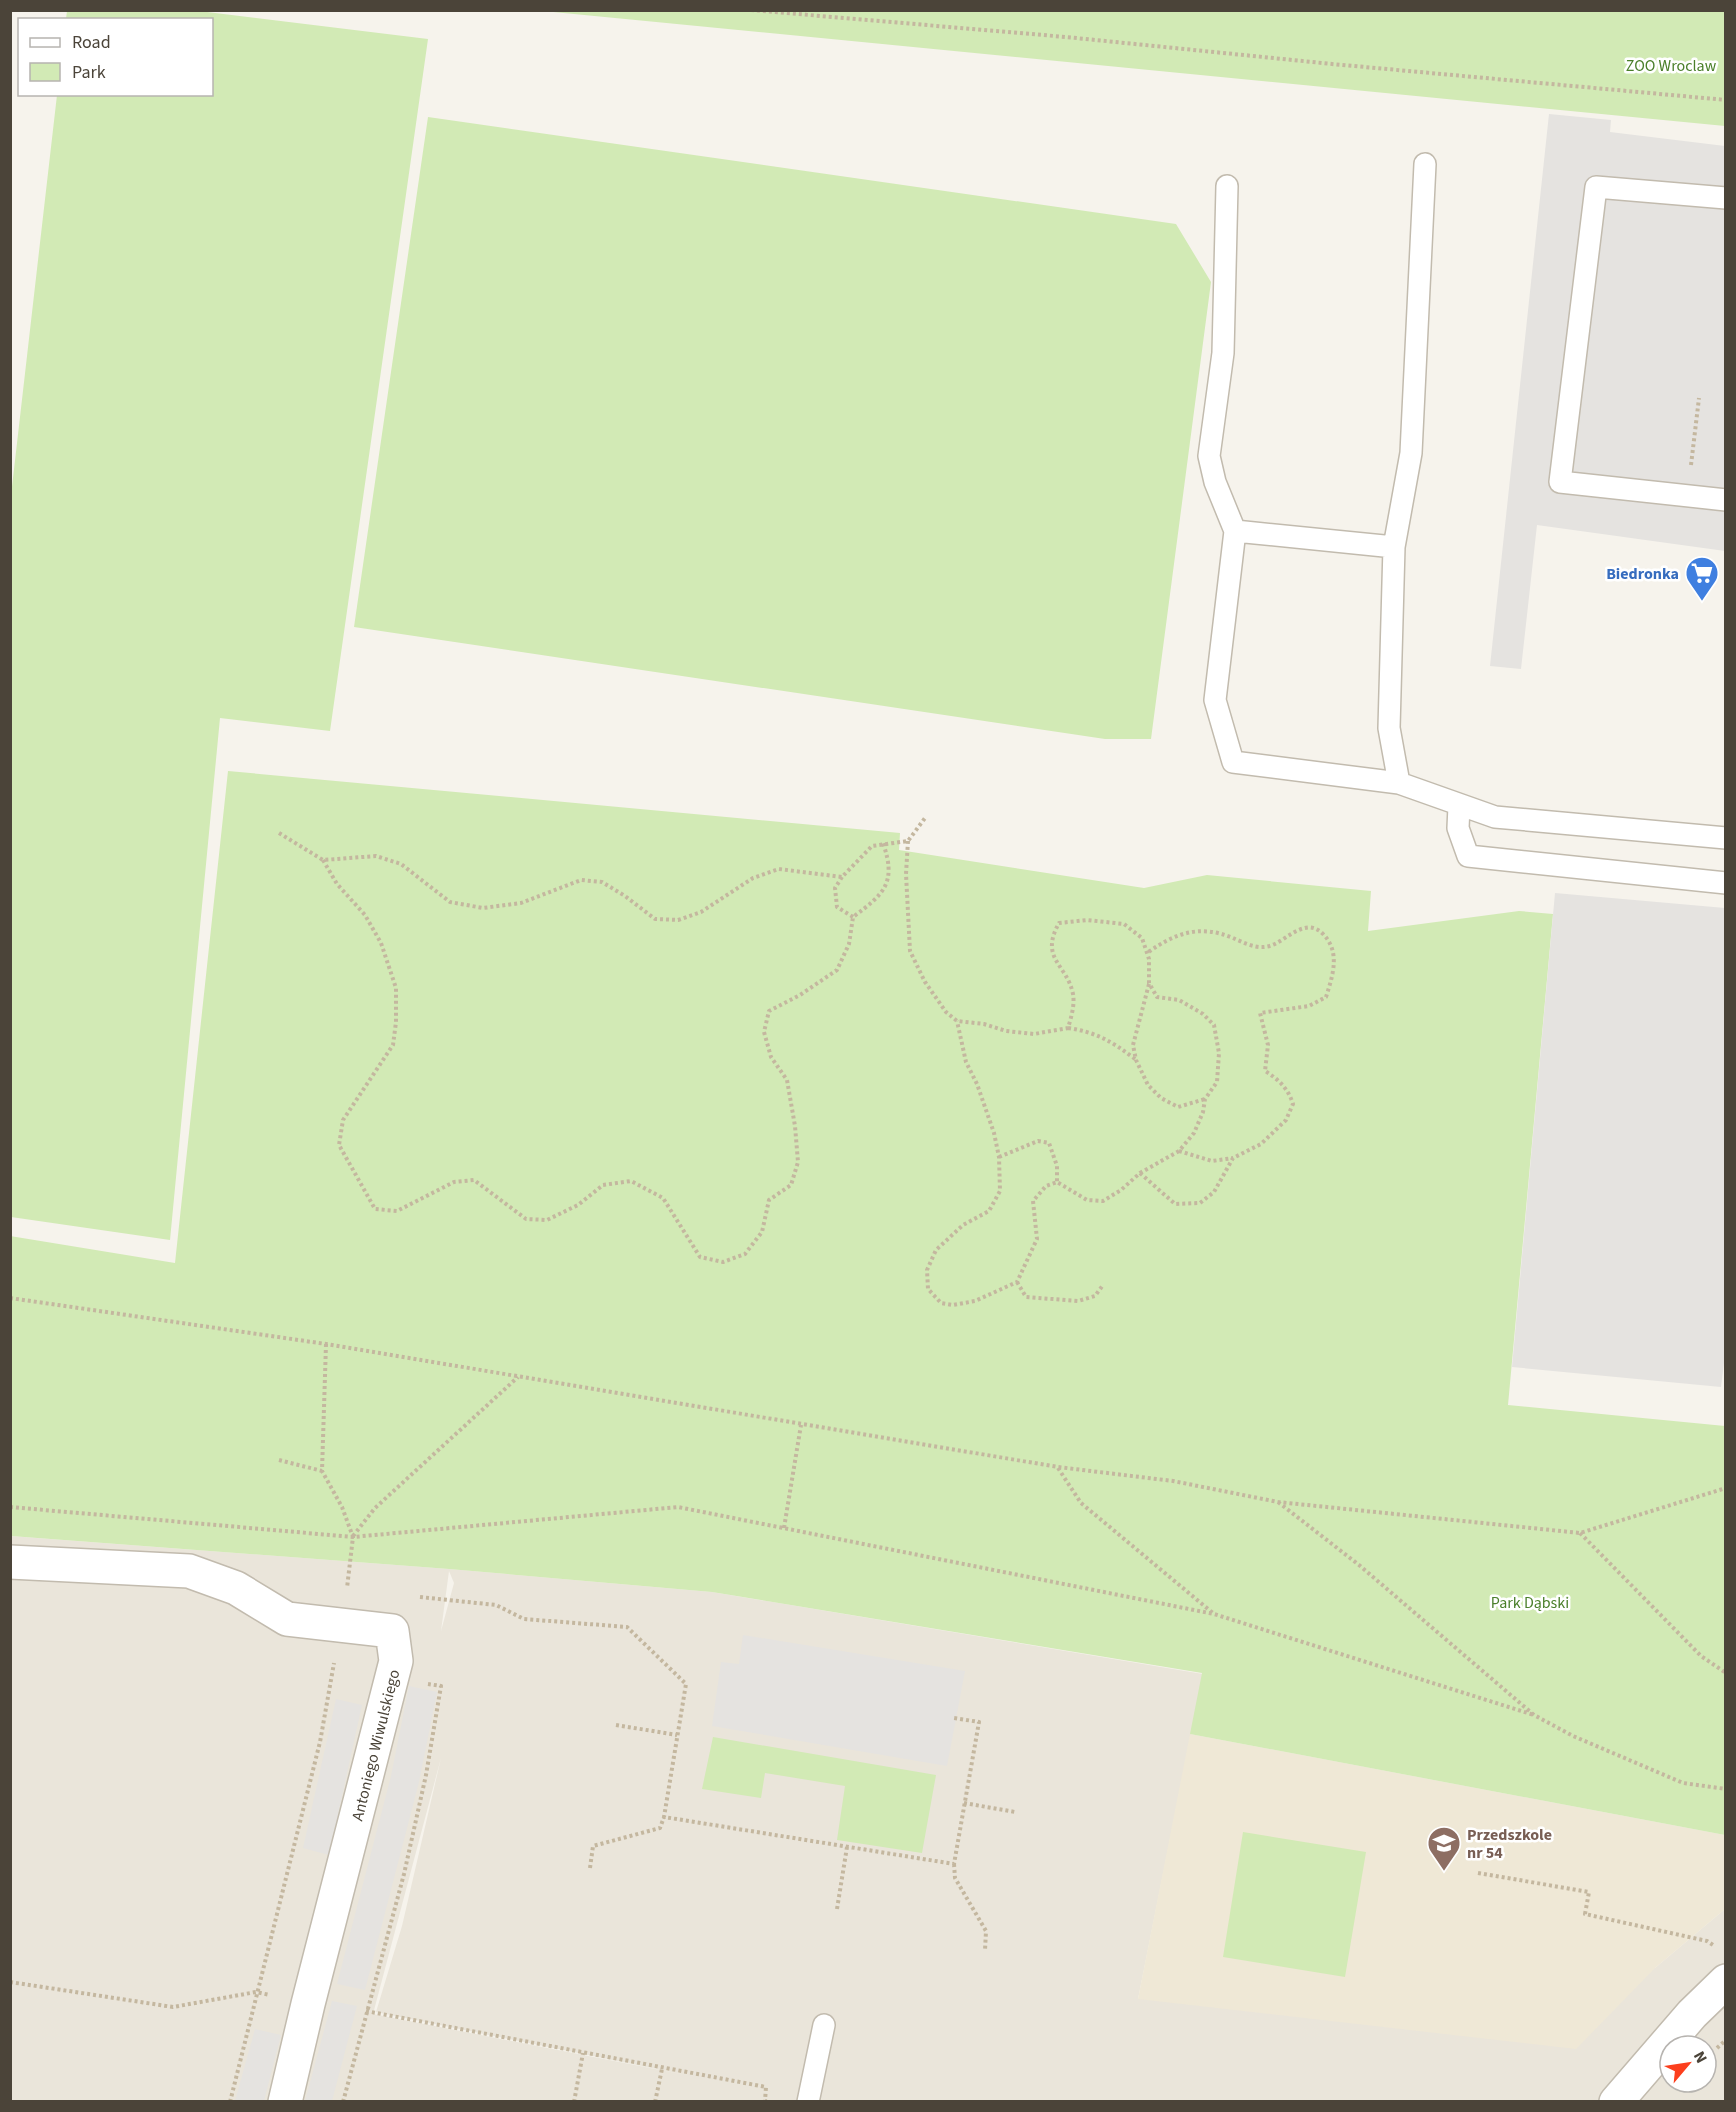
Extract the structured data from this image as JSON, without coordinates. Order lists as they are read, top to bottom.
{
  "streets": {
    "street": ["Antoniego Wiwulskiego"]
  },
  "parks": ["ZOO Wroclaw", "Park Dąbski"],
  "places": {
    "supermarket": ["Biedronka"],
    "school or university": ["Przedszkole nr 54"]
  },
  "legend": ["Road", "Park"],
  "north": "top right"
}
